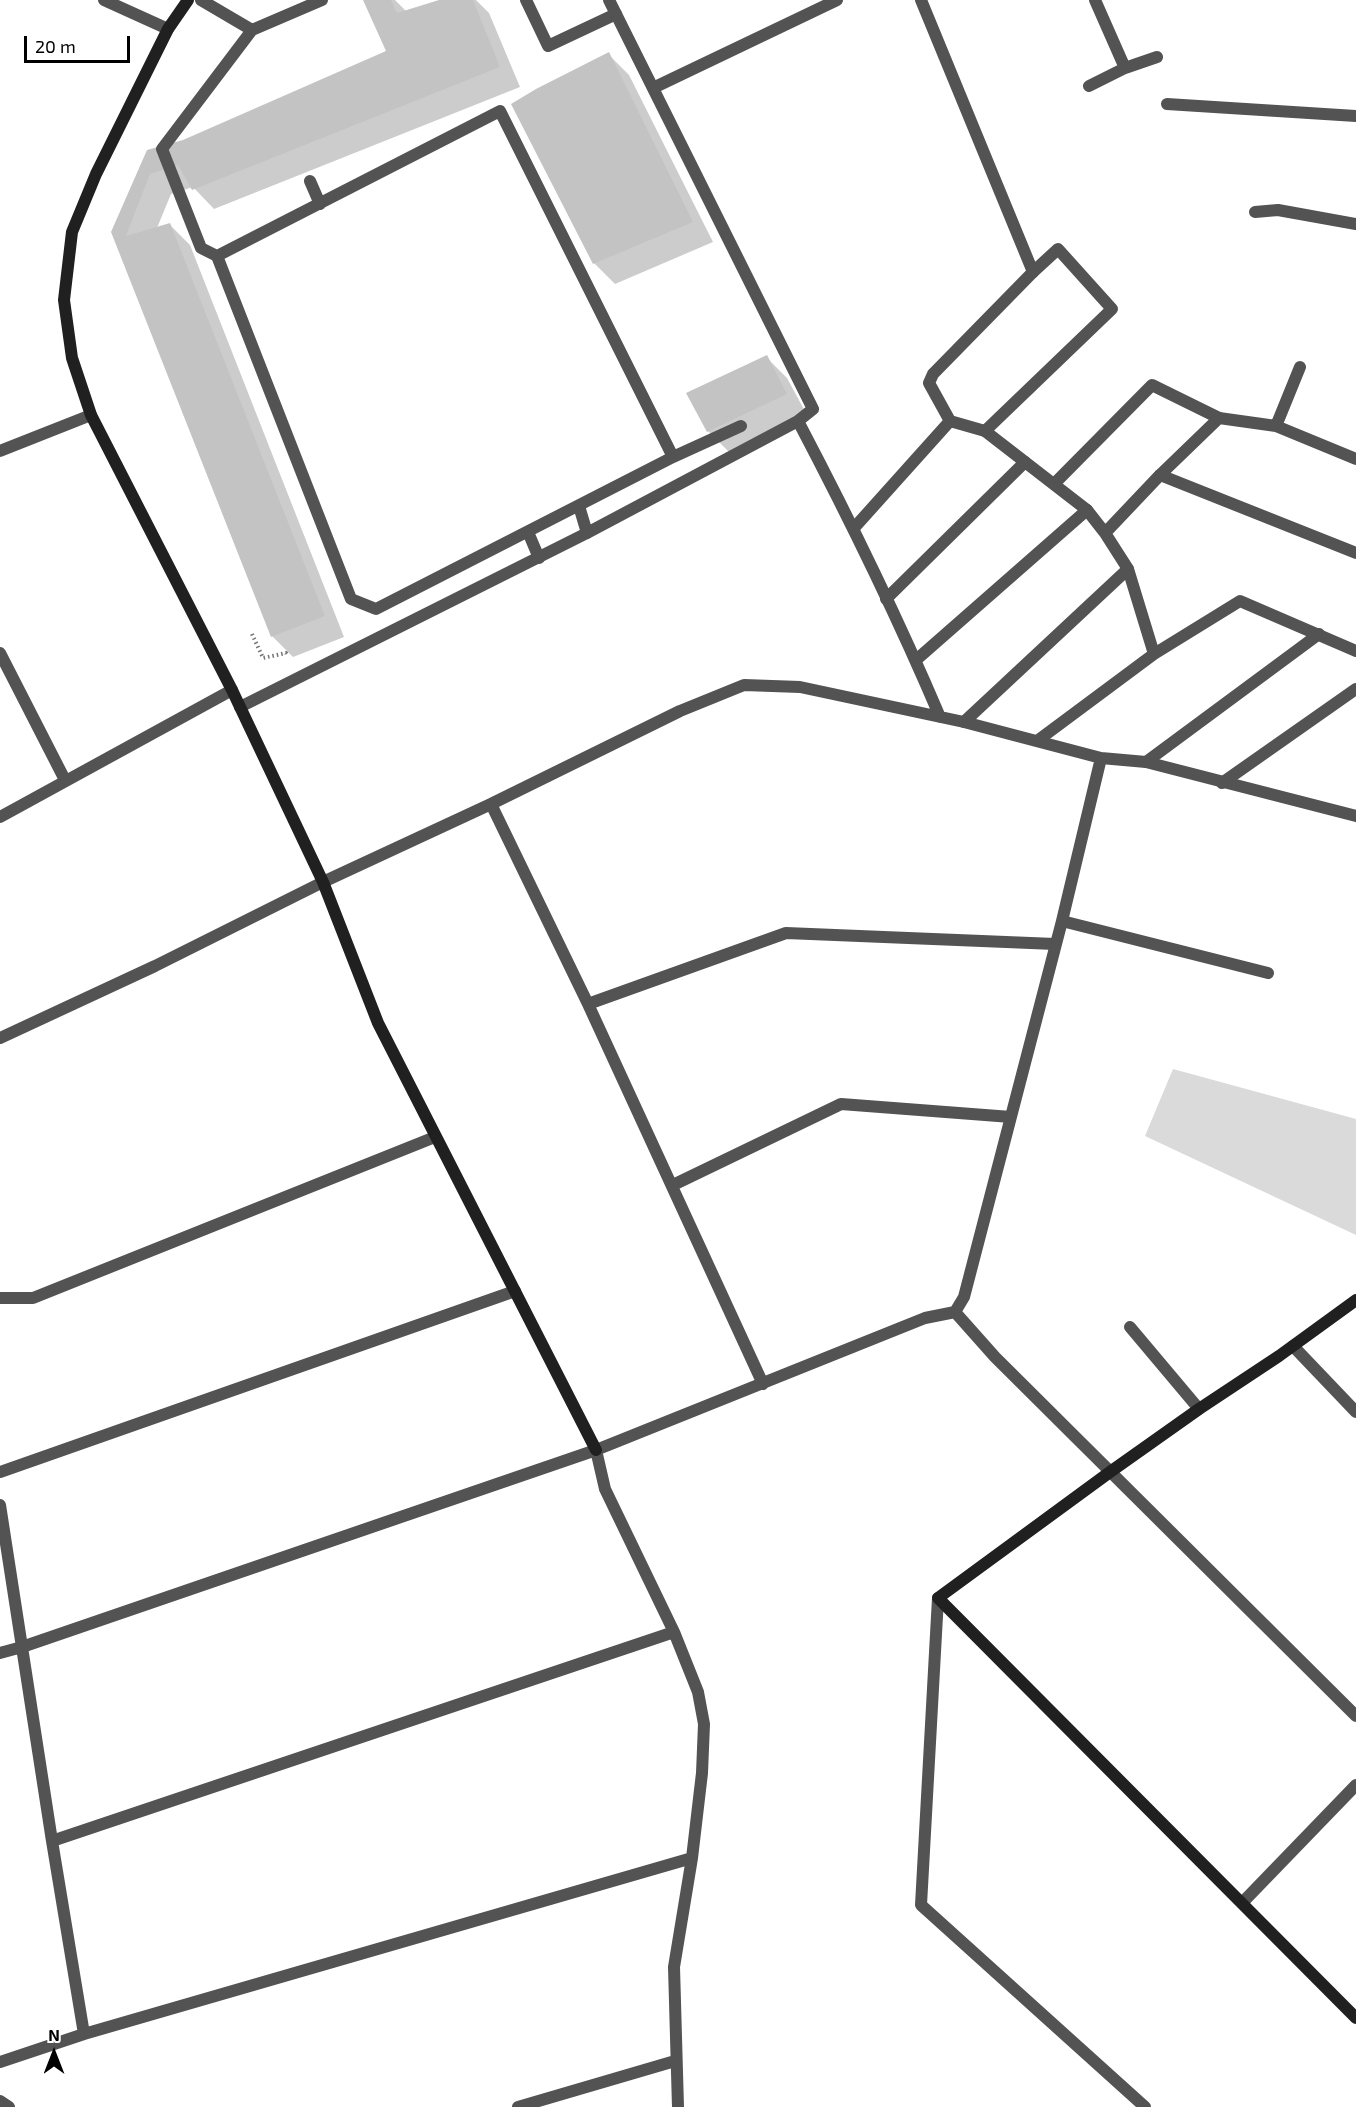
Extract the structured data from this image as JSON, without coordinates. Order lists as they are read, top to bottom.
{
  "scale_bar": "20 m",
  "north": "top"
}
